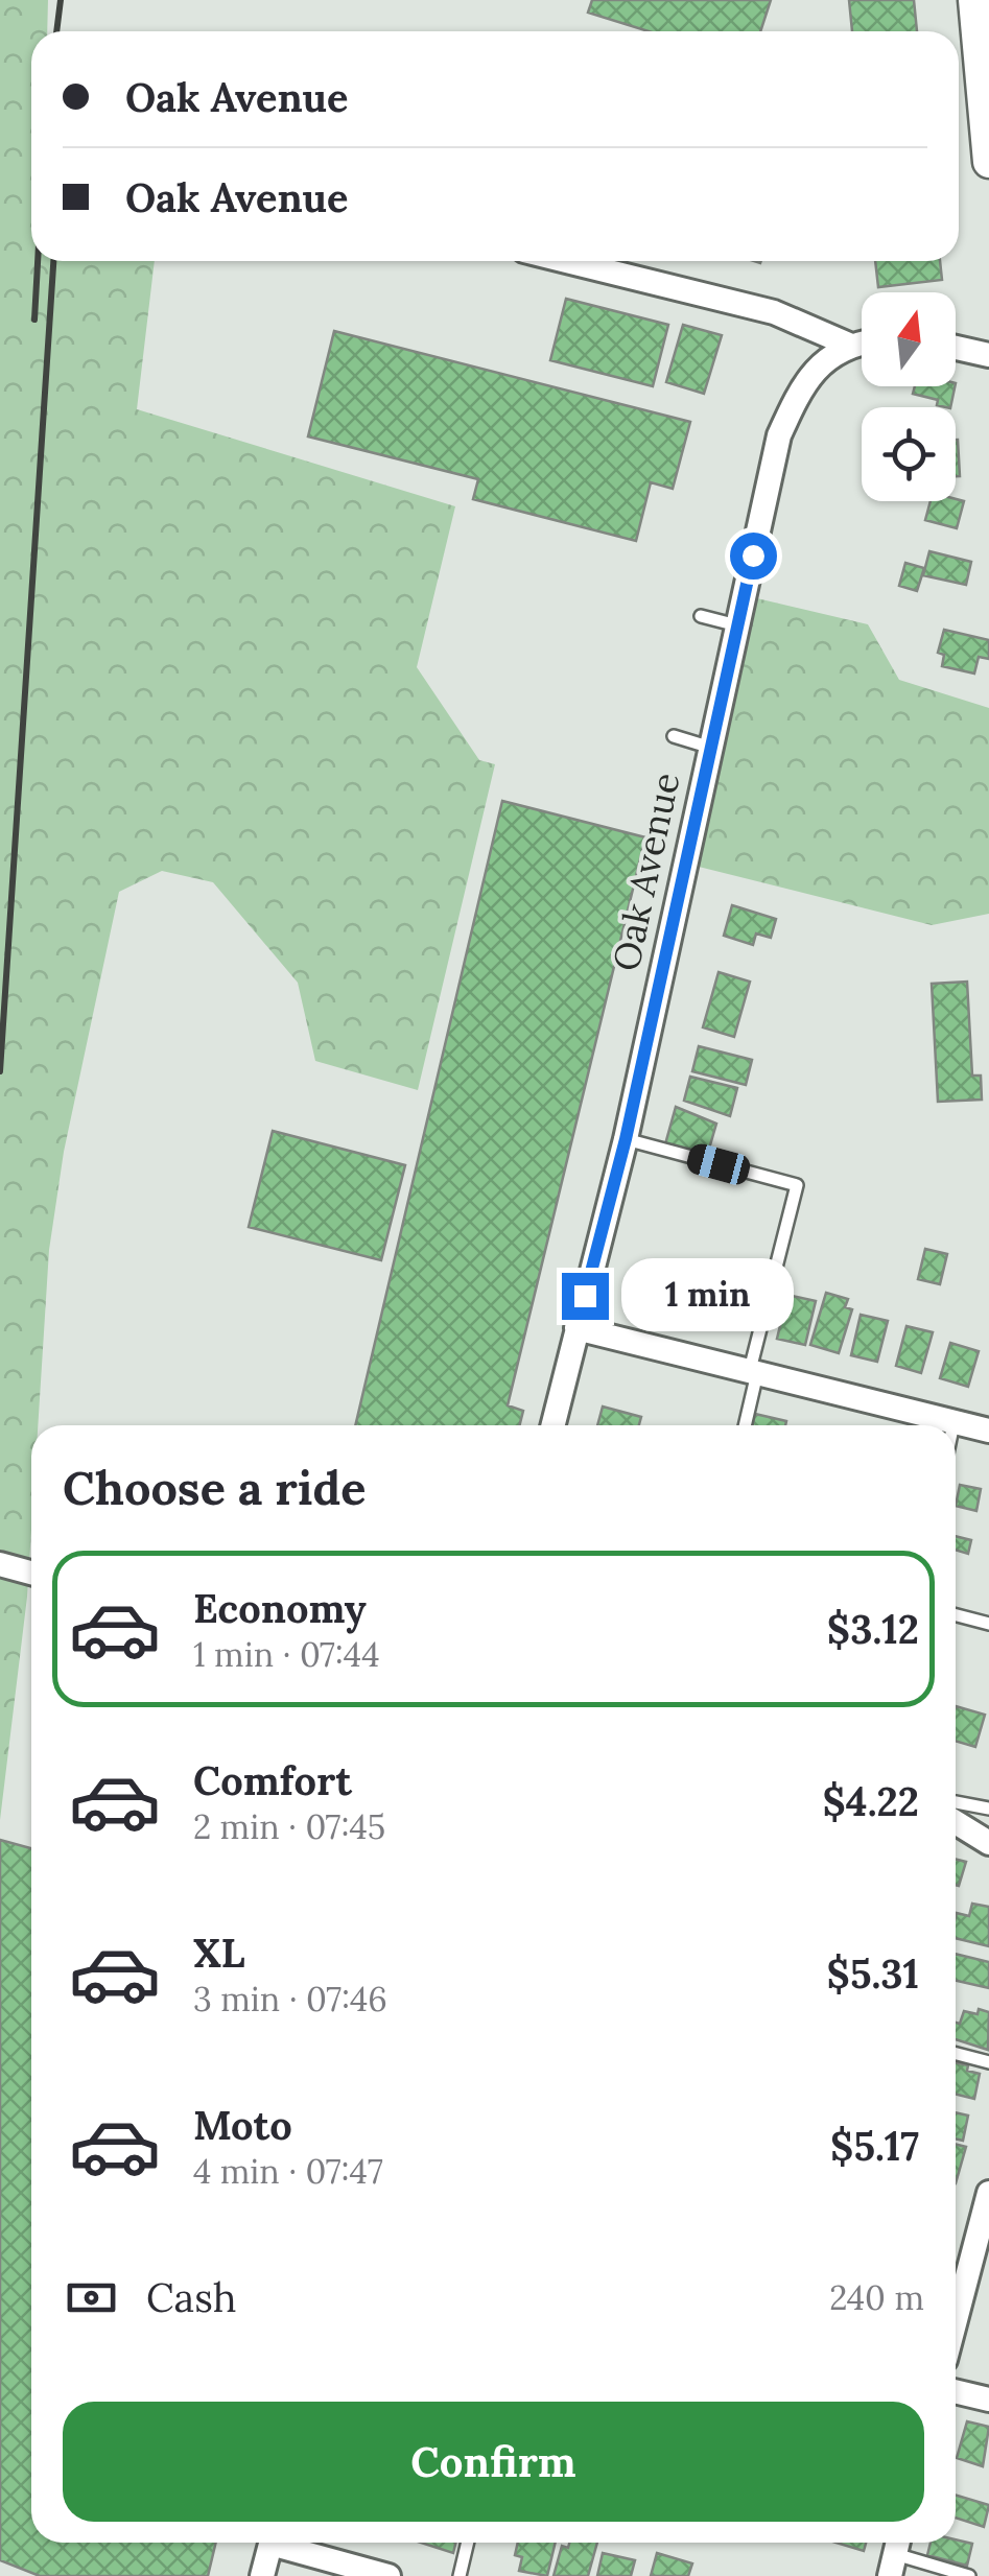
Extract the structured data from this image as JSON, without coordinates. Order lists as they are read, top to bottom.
{
  "streets": {
    "street": ["Oak Avenue"]
  },
  "north": "top",
  "page": {
    "banner": ["Oak Avenue", "Oak Avenue"],
    "bubble": "1 min",
    "heading": "Choose a ride",
    "list": [
      {
        "name": "Economy",
        "note": "1 min · 07:44",
        "value": "$3.12"
      },
      {
        "name": "Comfort",
        "note": "2 min · 07:45",
        "value": "$4.22"
      },
      {
        "name": "XL",
        "note": "3 min · 07:46",
        "value": "$5.31"
      },
      {
        "name": "Moto",
        "note": "4 min · 07:47",
        "value": "$5.17"
      }
    ],
    "pay": ["Cash", "240 m"],
    "buttons": "Confirm"
  }
}
